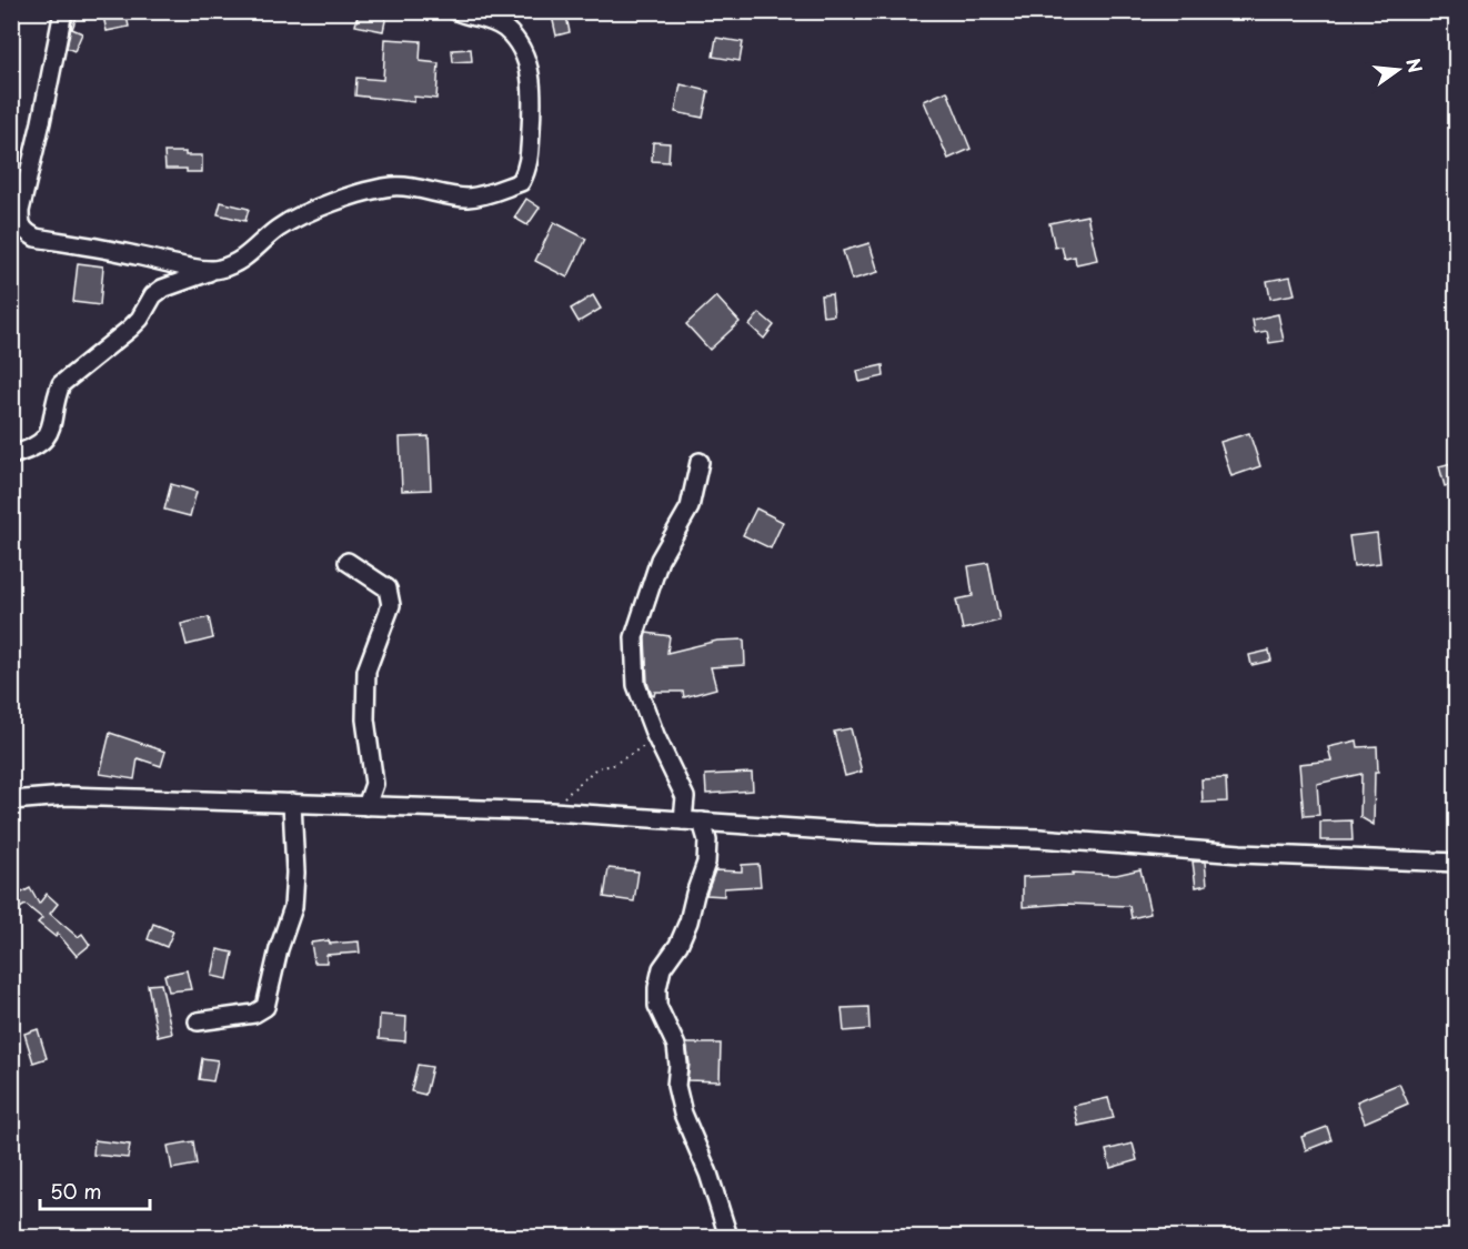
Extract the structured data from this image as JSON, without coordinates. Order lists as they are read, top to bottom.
{
  "scale_bar": "50 m",
  "north": "right"
}
